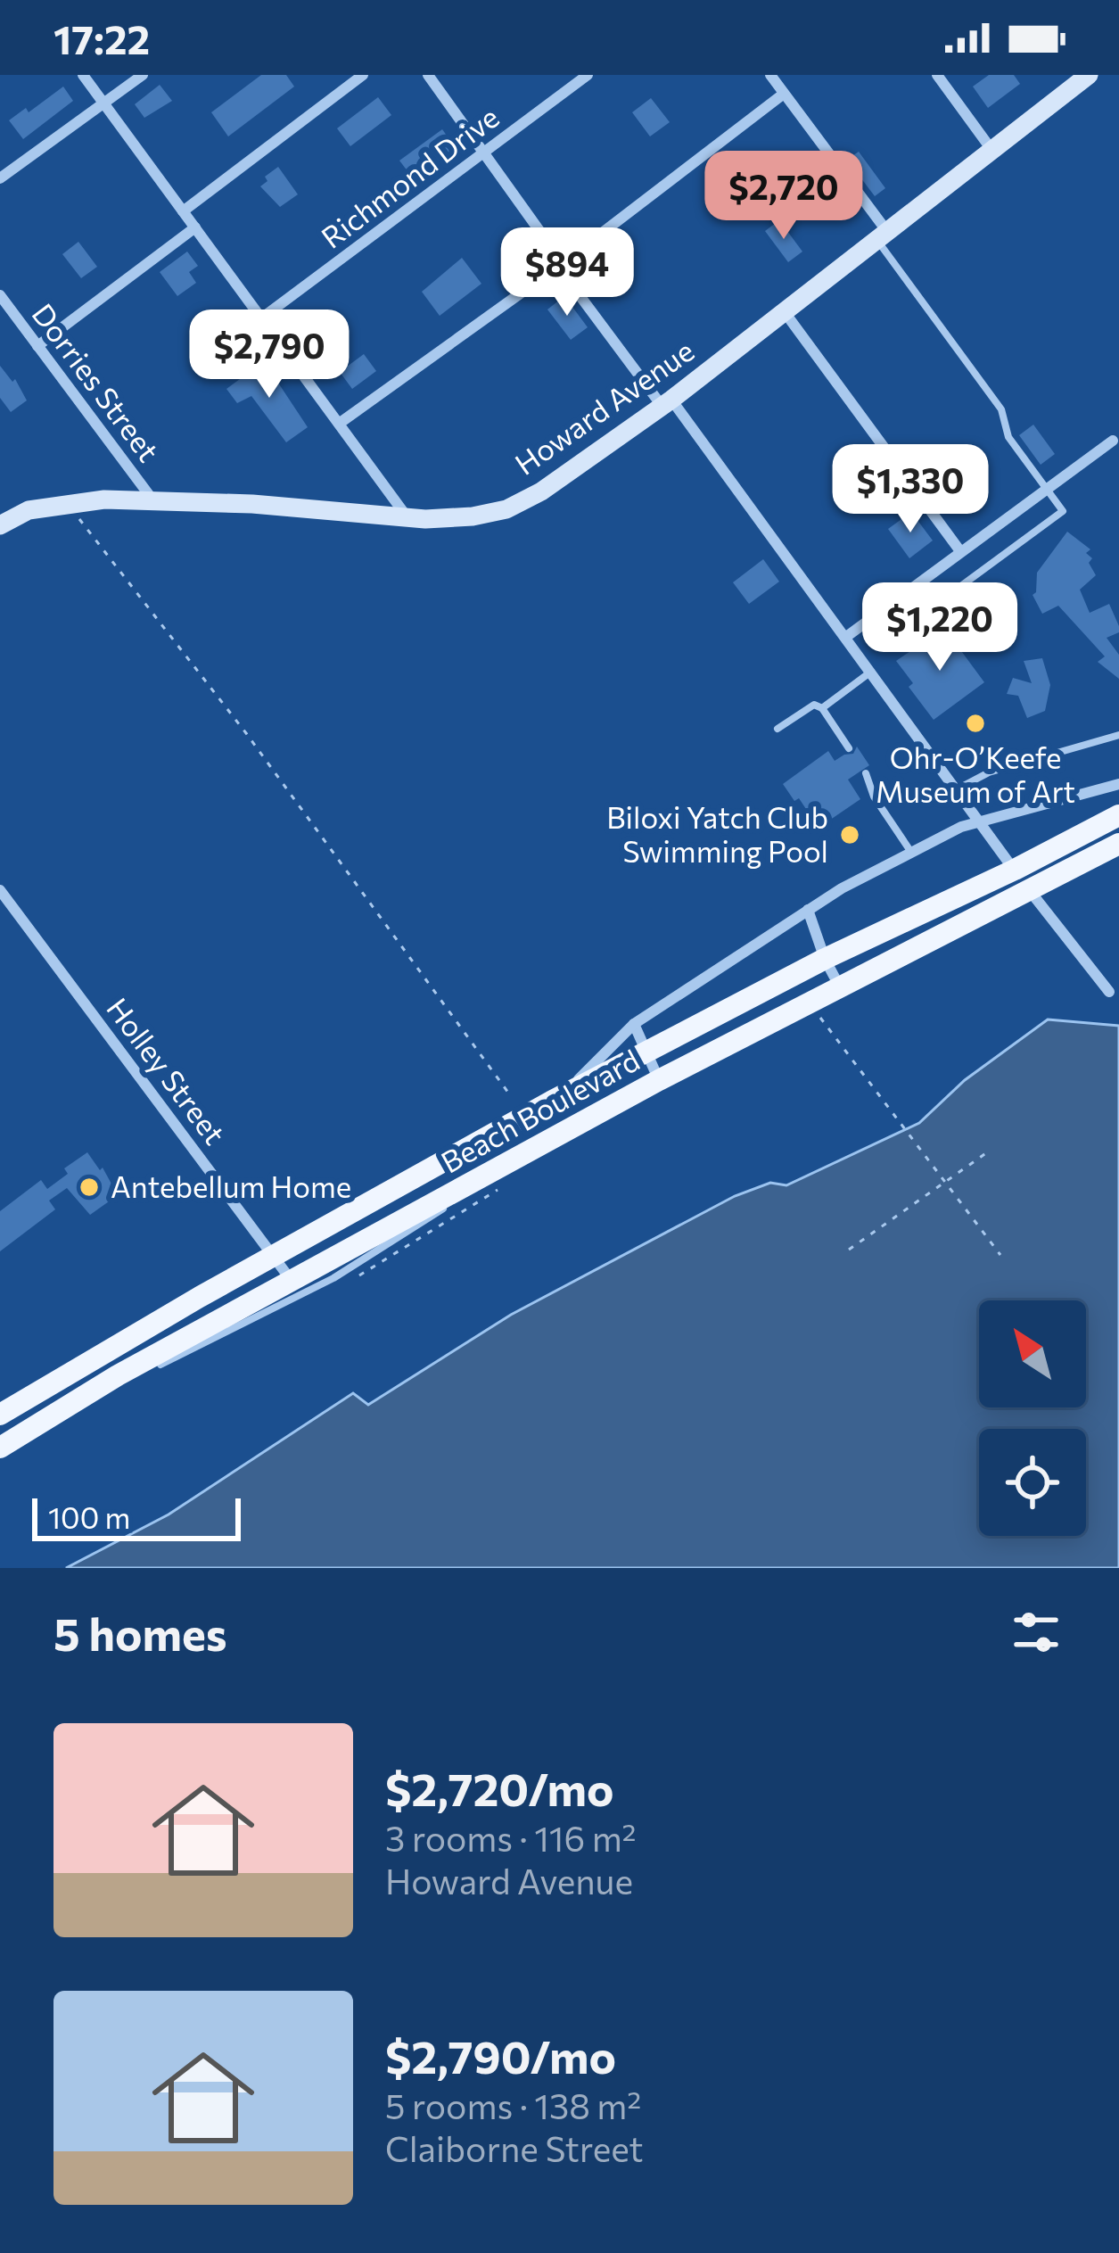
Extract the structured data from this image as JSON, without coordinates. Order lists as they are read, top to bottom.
{
  "streets": {
    "main road": ["Howard Avenue", "Beach Boulevard"],
    "street": ["Richmond Drive", "Dorries Street", "Holley Street"]
  },
  "crossings": [
    ["Dorries Street", "Howard Avenue"],
    ["Holley Street", "Beach Boulevard"]
  ],
  "places": ["Ohr-O’Keefe Museum of Art", "Biloxi Yatch Club Swimming Pool", "Antebellum Home"],
  "scale_bar": "100 m",
  "north": "top left",
  "page": {
    "status": "17:22",
    "price": [
      "$2,720",
      "$894",
      "$2,790",
      "$1,330",
      "$1,220"
    ],
    "scale": "100 m",
    "heading": "5 homes",
    "list": [
      {
        "name": "$2,720/mo",
        "note": "3 rooms · 116 m² · Howard Avenue"
      },
      {
        "name": "$2,790/mo",
        "note": "5 rooms · 138 m² · Claiborne Street"
      }
    ]
  }
}
